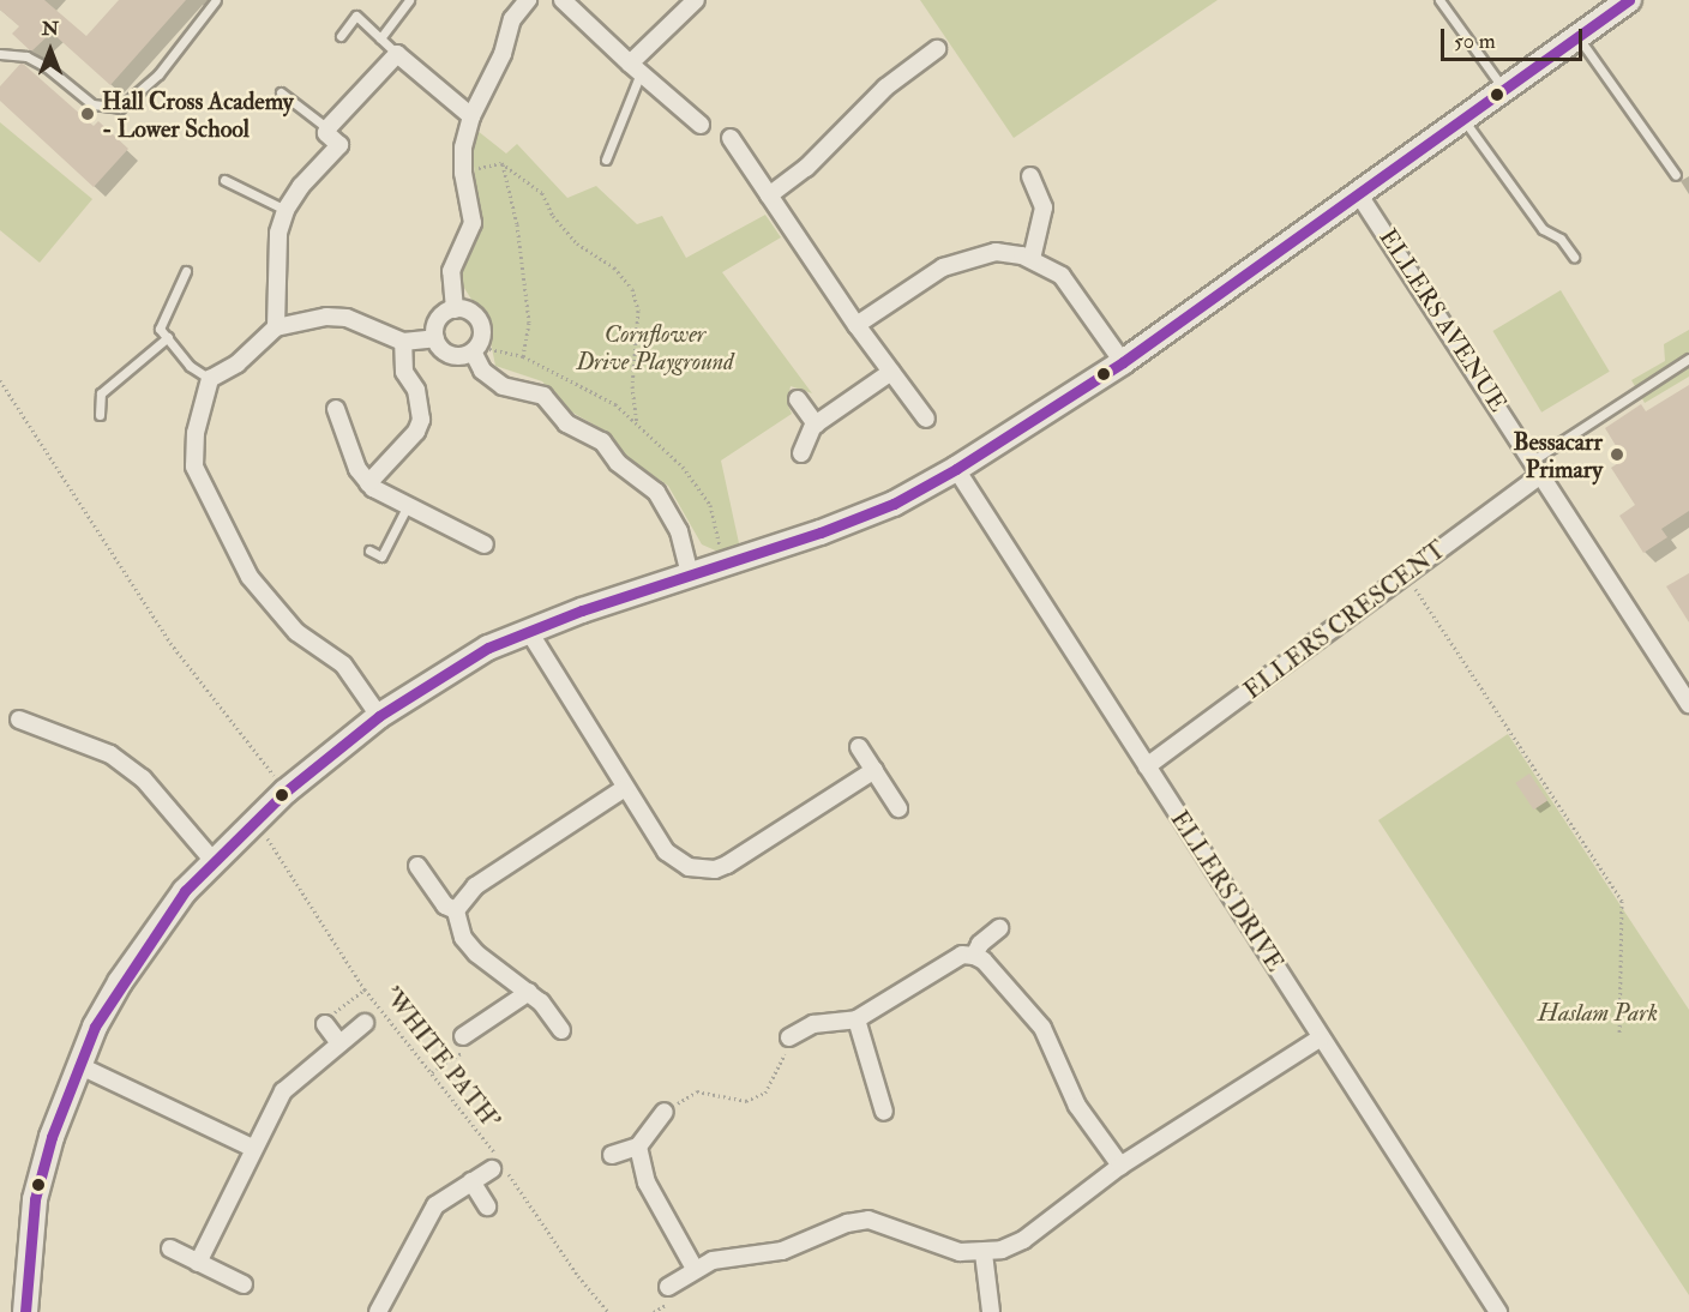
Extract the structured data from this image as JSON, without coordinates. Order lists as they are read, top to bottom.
{
  "streets": {
    "street": ["ELLERS AVENUE", "ELLERS CRESCENT", "ELLERS DRIVE"],
    "path": ["'WHITE PATH'"]
  },
  "crossings": [
    ["ELLERS AVENUE", "ELLERS CRESCENT"],
    ["ELLERS CRESCENT", "ELLERS DRIVE"]
  ],
  "parks": ["Cornflower Drive Playground", "Haslam Park"],
  "places": ["Hall Cross Academy - Lower School", "Bessacarr Primary"],
  "scale_bar": "50 m",
  "north": "top"
}
